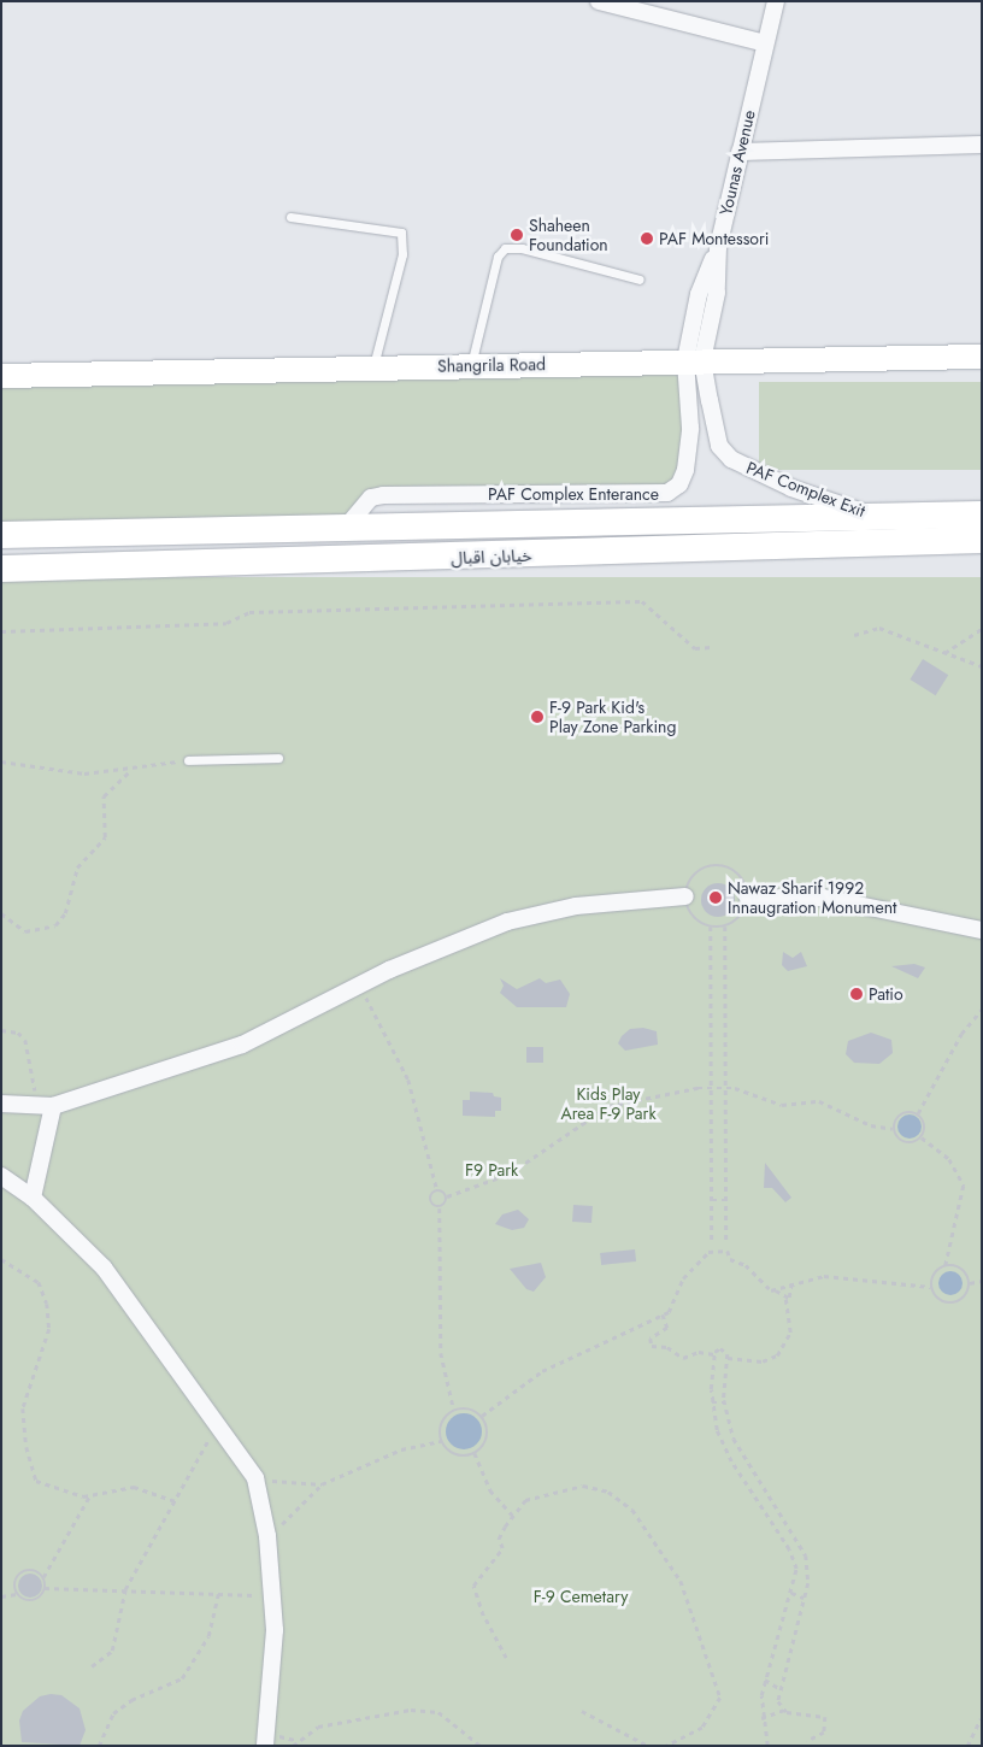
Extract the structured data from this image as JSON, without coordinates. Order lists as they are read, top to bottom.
{
  "streets": {
    "main road": ["خیابان اقبال"],
    "street": [
      "Younas Avenue",
      "Shangrila Road",
      "PAF Complex Exit",
      "PAF Complex Enterance"
    ]
  },
  "crossings": [
    ["Younas Avenue", "PAF Complex Enterance"],
    ["Shangrila Road", "PAF Complex Exit"],
    ["Shangrila Road", "PAF Complex Enterance"],
    ["PAF Complex Exit", "PAF Complex Enterance"],
    ["PAF Complex Exit", "خیابان اقبال"],
    ["PAF Complex Enterance", "خیابان اقبال"]
  ],
  "parks": ["Kids Play Area F-9 Park", "F9 Park", "F-9 Cemetary"],
  "places": [
    "Shaheen Foundation",
    "PAF Montessori",
    "F-9 Park Kid's Play Zone Parking",
    "Nawaz Sharif 1992 Innaugration Monument",
    "Patio"
  ]
}
